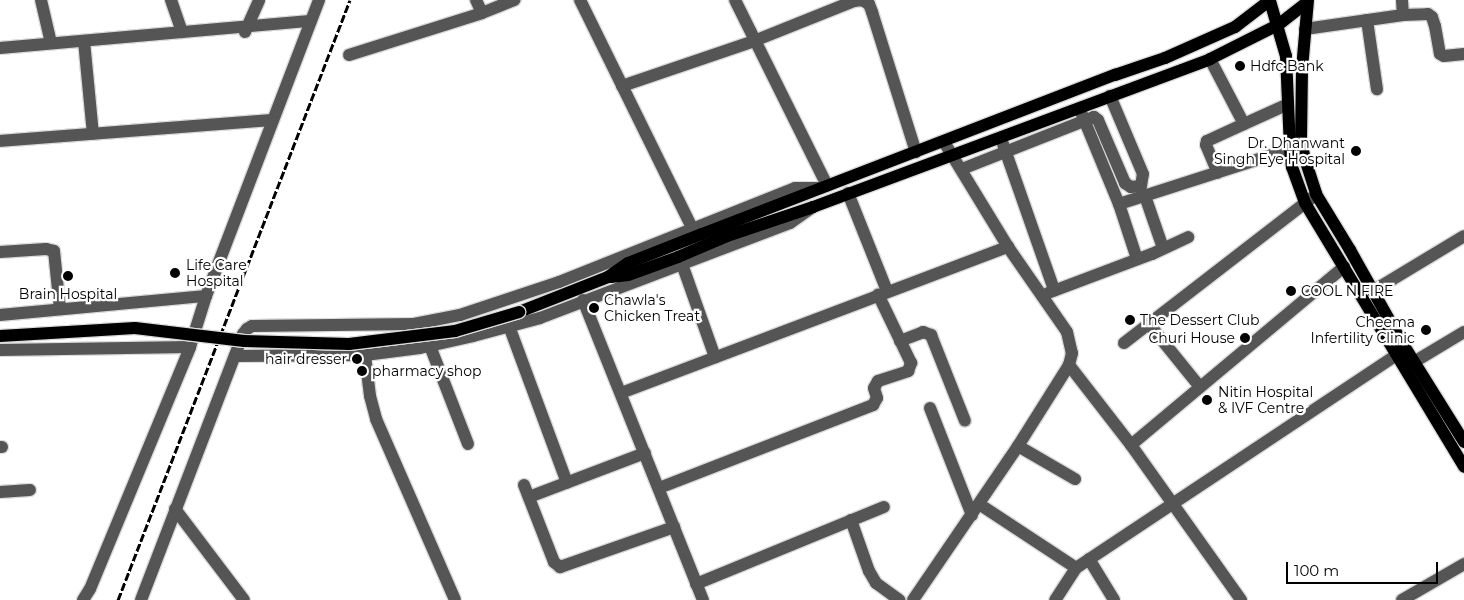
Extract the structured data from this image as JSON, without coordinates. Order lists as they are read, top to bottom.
{
  "places": [
    "Hdfc Bank",
    "Dr. Dhanwant Singh Eye Hospital",
    "Life Care Hospital",
    "Brain Hospital",
    "COOL N FIRE",
    "Chawla's Chicken Treat",
    "The Dessert Club",
    "Cheema Infertility Clinic",
    "Churi House",
    "hair dresser",
    "pharmacy shop",
    "Nitin Hospital & IVF Centre"
  ],
  "scale_bar": "100 m"
}
